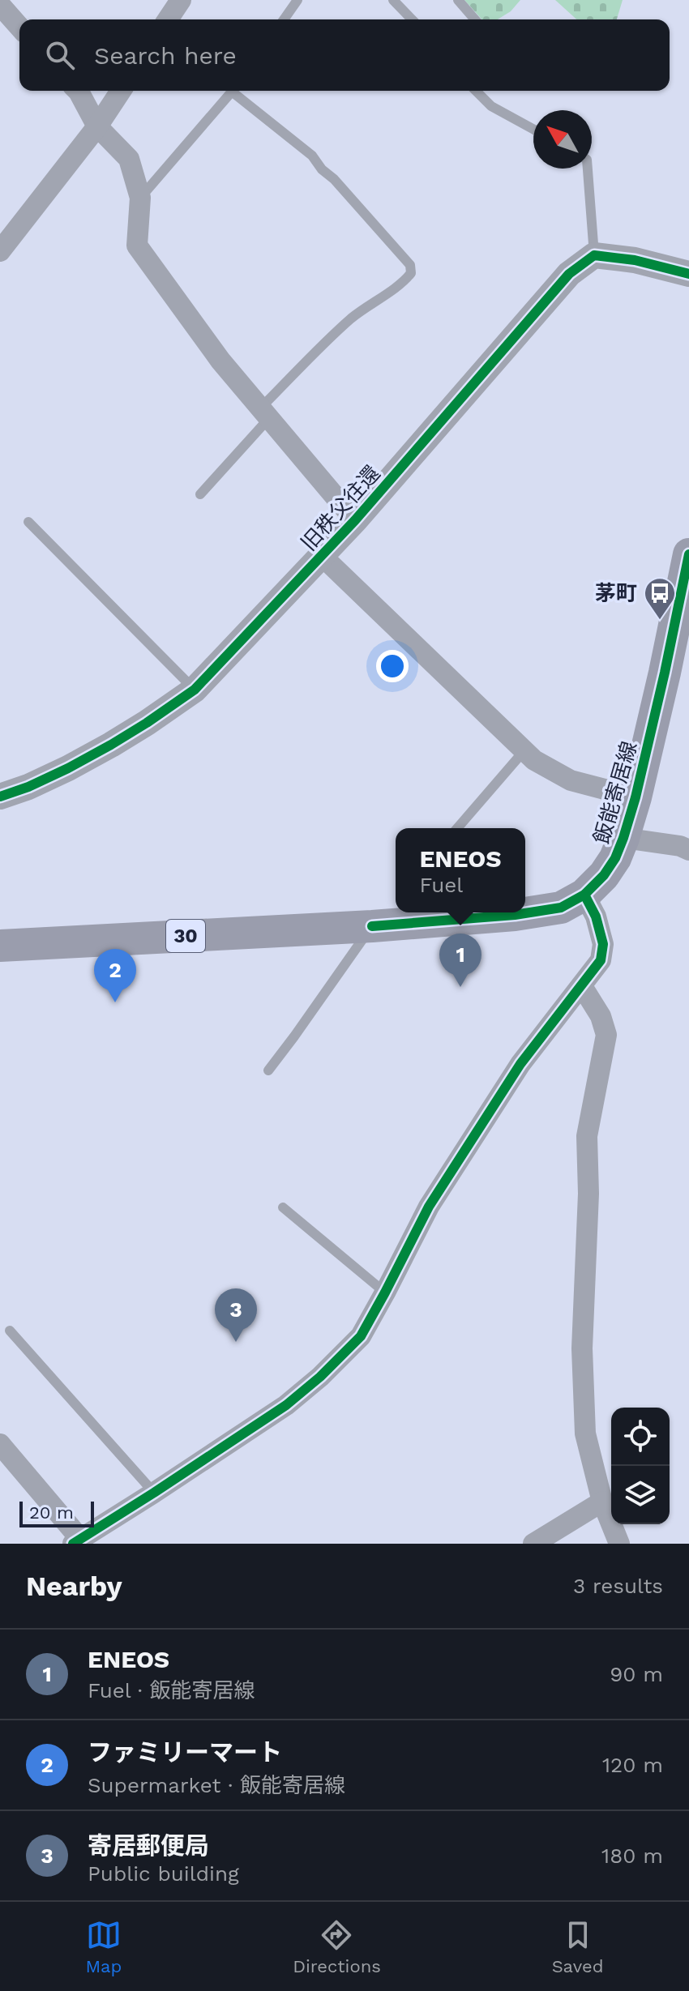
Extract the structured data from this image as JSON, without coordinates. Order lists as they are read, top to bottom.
{
  "streets": {
    "main road": ["飯能寄居線", "30"],
    "street": ["旧秩父往還"]
  },
  "places": {
    "bus stop": ["茅町"]
  },
  "scale_bar": "20 m",
  "north": "top left",
  "page": {
    "search": "Search here",
    "popup": ["ENEOS", "Fuel"],
    "pins": ["1", "2", "3"],
    "scale": "20 m",
    "heading": ["Nearby", "3 results"],
    "list": [
      {
        "mark": "1",
        "name": "ENEOS",
        "note": "Fuel · 飯能寄居線",
        "value": "90 m"
      },
      {
        "mark": "2",
        "name": "ファミリーマート",
        "note": "Supermarket · 飯能寄居線",
        "value": "120 m"
      },
      {
        "mark": "3",
        "name": "寄居郵便局",
        "note": "Public building",
        "value": "180 m"
      }
    ],
    "nav": ["Map", "Directions", "Saved"]
  }
}
